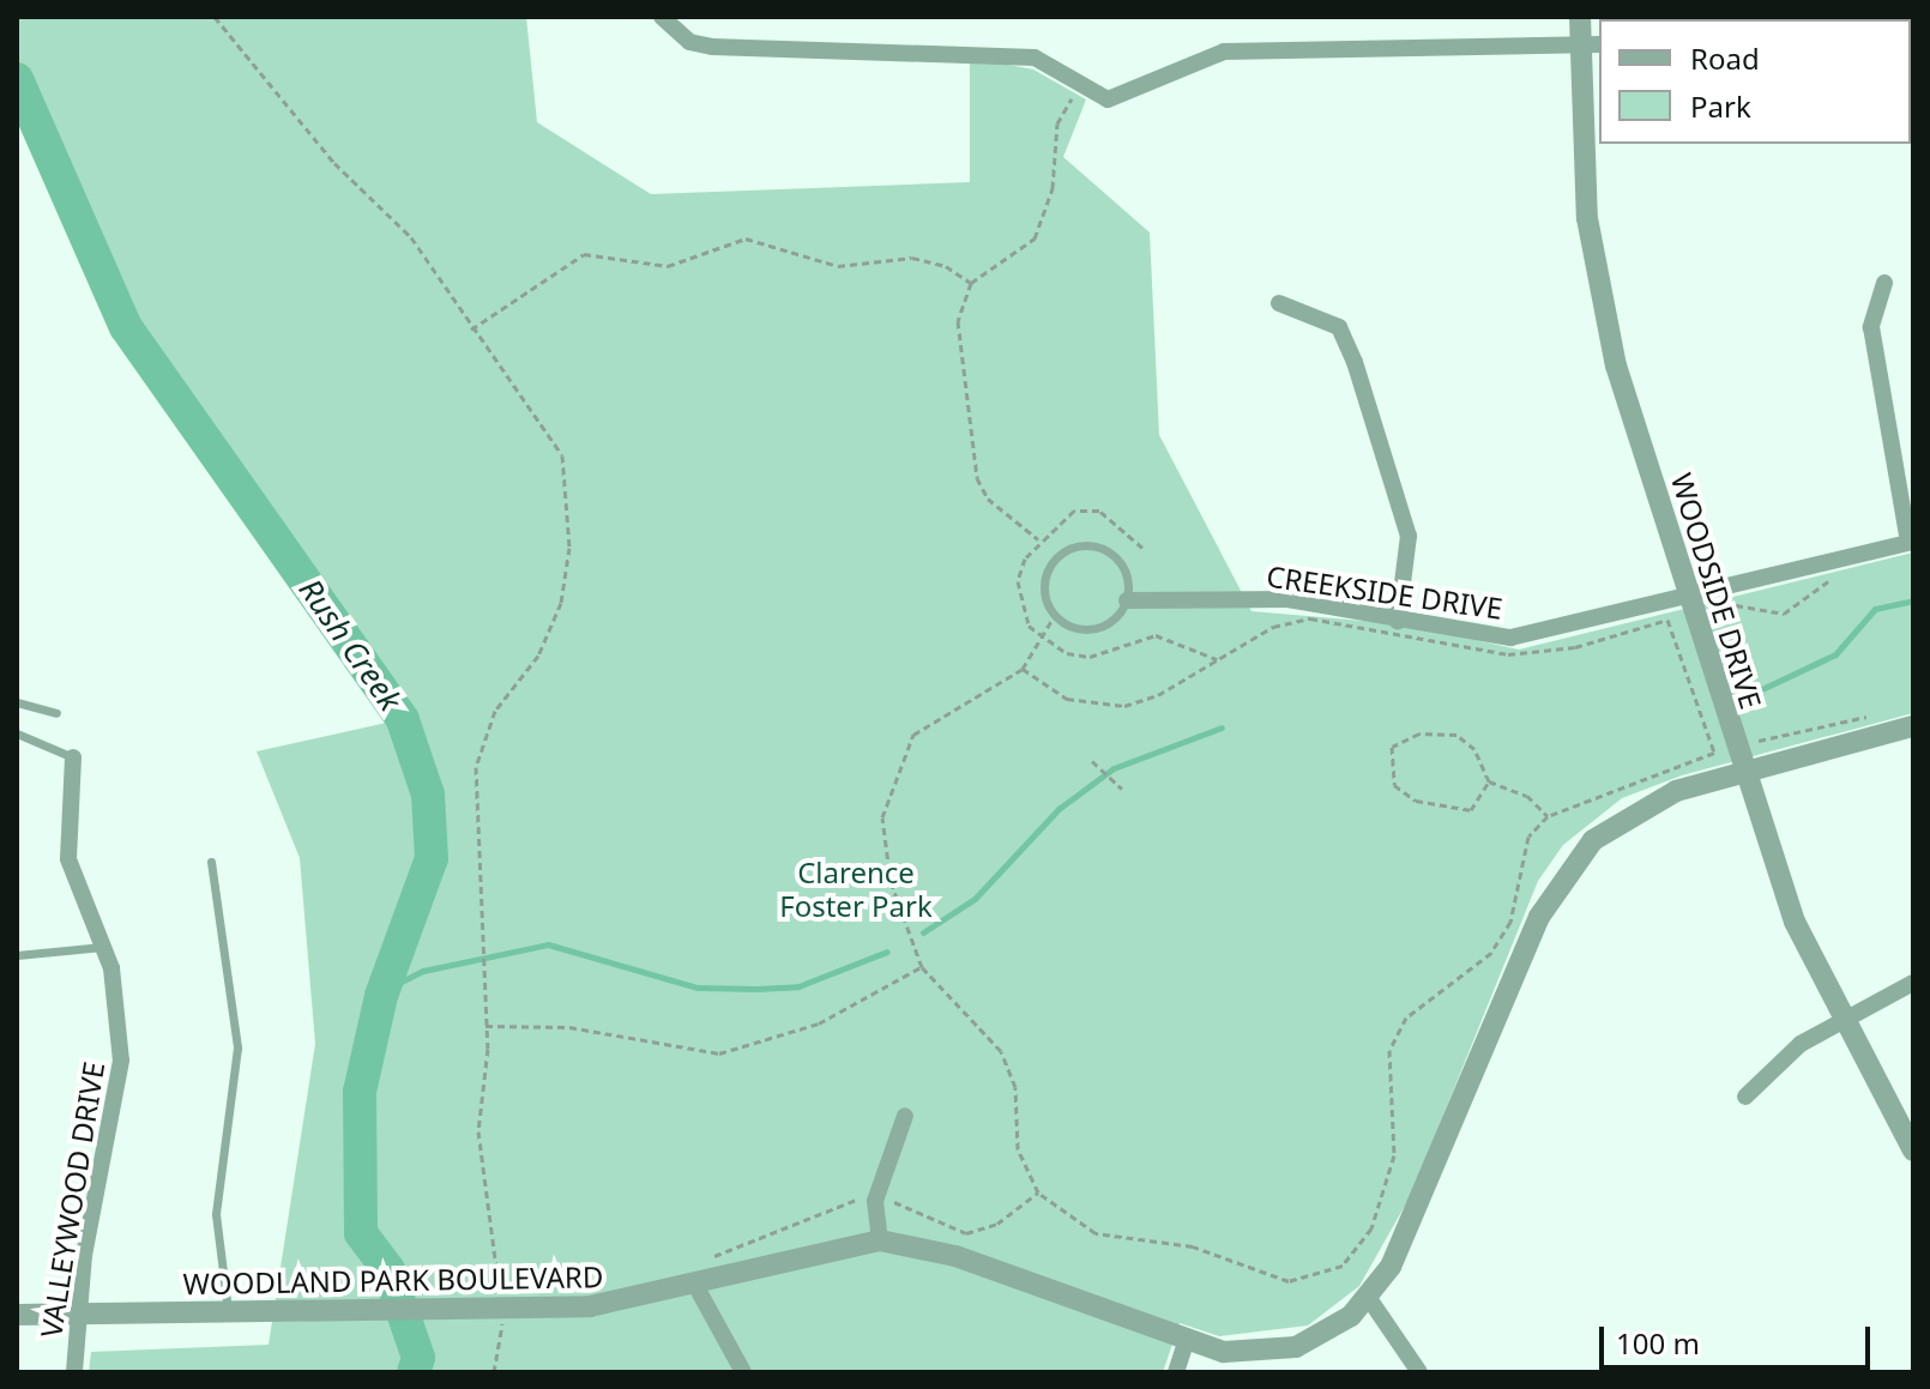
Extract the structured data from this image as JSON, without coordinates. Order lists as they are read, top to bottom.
{
  "streets": {
    "street": [
      "WOODSIDE DRIVE",
      "CREEKSIDE DRIVE",
      "VALLEYWOOD DRIVE",
      "WOODLAND PARK BOULEVARD"
    ]
  },
  "crossings": [
    ["WOODSIDE DRIVE", "CREEKSIDE DRIVE"],
    ["WOODSIDE DRIVE", "WOODLAND PARK BOULEVARD"],
    ["VALLEYWOOD DRIVE", "WOODLAND PARK BOULEVARD"]
  ],
  "water": ["Rush Creek"],
  "parks": ["Clarence Foster Park"],
  "legend": ["Road", "Park"],
  "scale_bar": "100 m"
}
